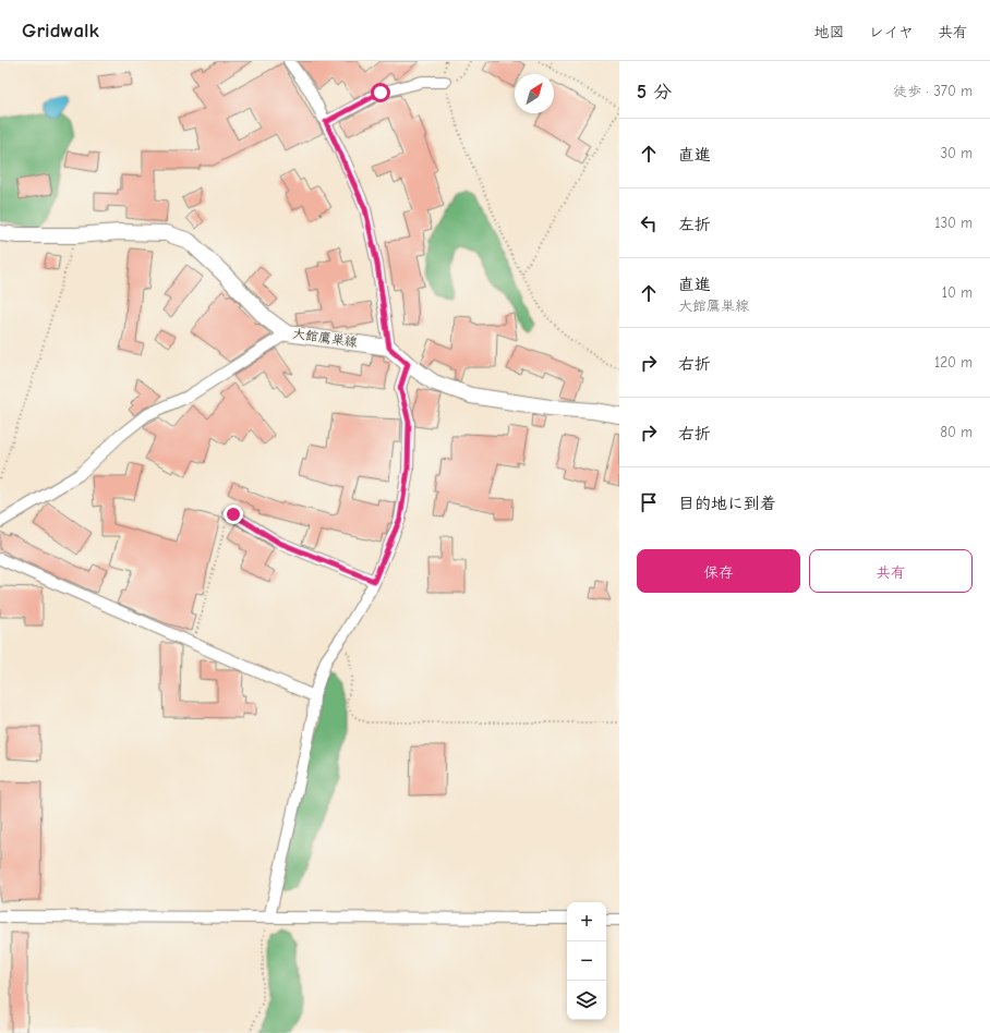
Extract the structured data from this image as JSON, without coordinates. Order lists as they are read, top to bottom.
{
  "streets": {
    "main road": ["大館鷹巣線"]
  },
  "north": "top right",
  "page": {
    "header": "Gridwalk",
    "nav": ["地図", "レイヤ", "共有"],
    "heading": ["5 分", "徒歩 · 370 m"],
    "list": [
      ["直進", "30 m"],
      ["左折", "130 m"],
      ["直進", "大館鷹巣線", "10 m"],
      ["右折", "120 m"],
      ["右折", "80 m"],
      "目的地に到着"
    ],
    "buttons": ["保存", "共有"],
    "map_buttons": ["+", "−"]
  }
}
